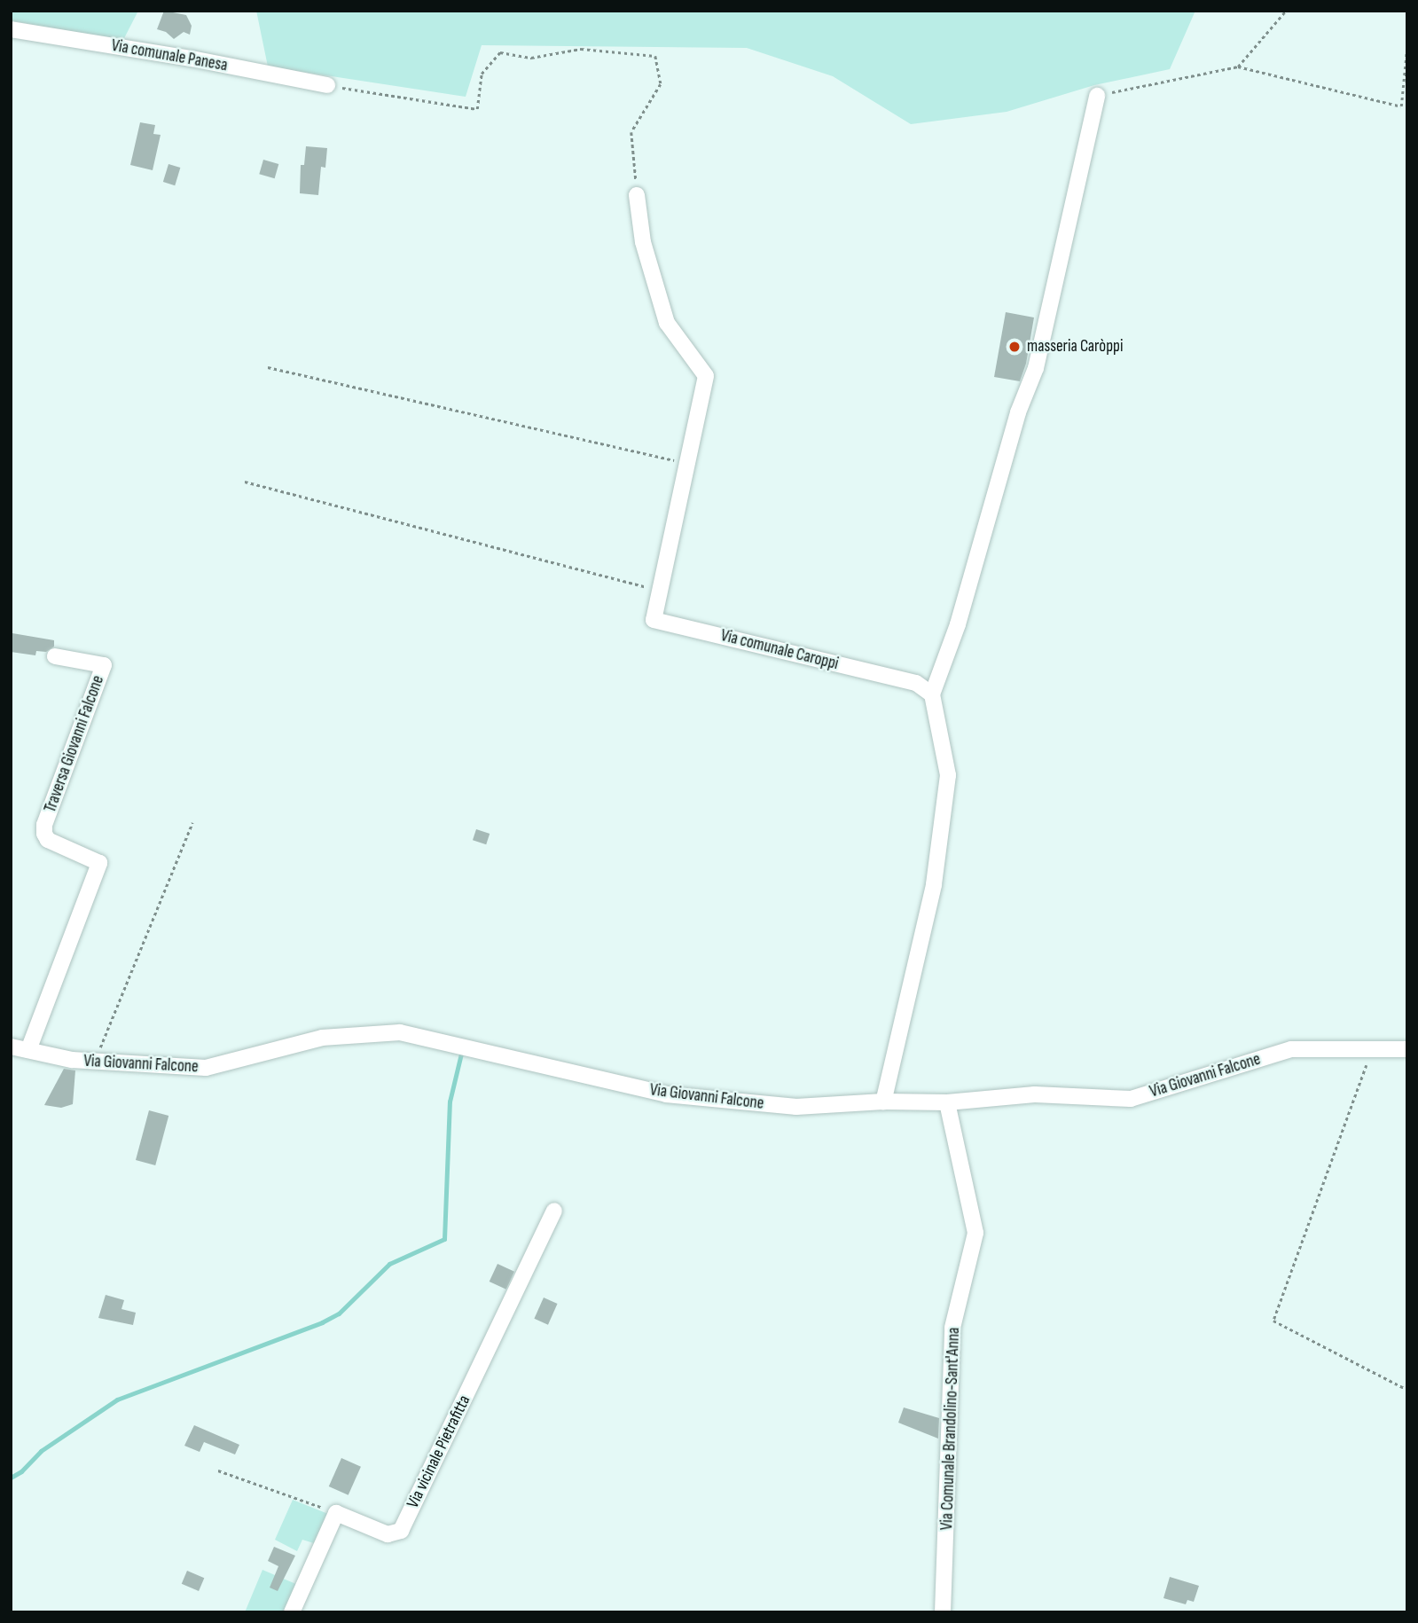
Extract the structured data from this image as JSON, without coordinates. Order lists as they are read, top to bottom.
{
  "streets": {
    "street": [
      "Via comunale Panesa",
      "Via comunale Caroppi",
      "Traversa Giovanni Falcone",
      "Via Giovanni Falcone",
      "Via Comunale Brandolino-Sant'Anna",
      "Via vicinale Pietrafitta"
    ]
  },
  "crossings": [
    ["Traversa Giovanni Falcone", "Via Giovanni Falcone"],
    ["Via Giovanni Falcone", "Via Comunale Brandolino-Sant'Anna"]
  ],
  "places": ["masseria Caròppi"]
}
